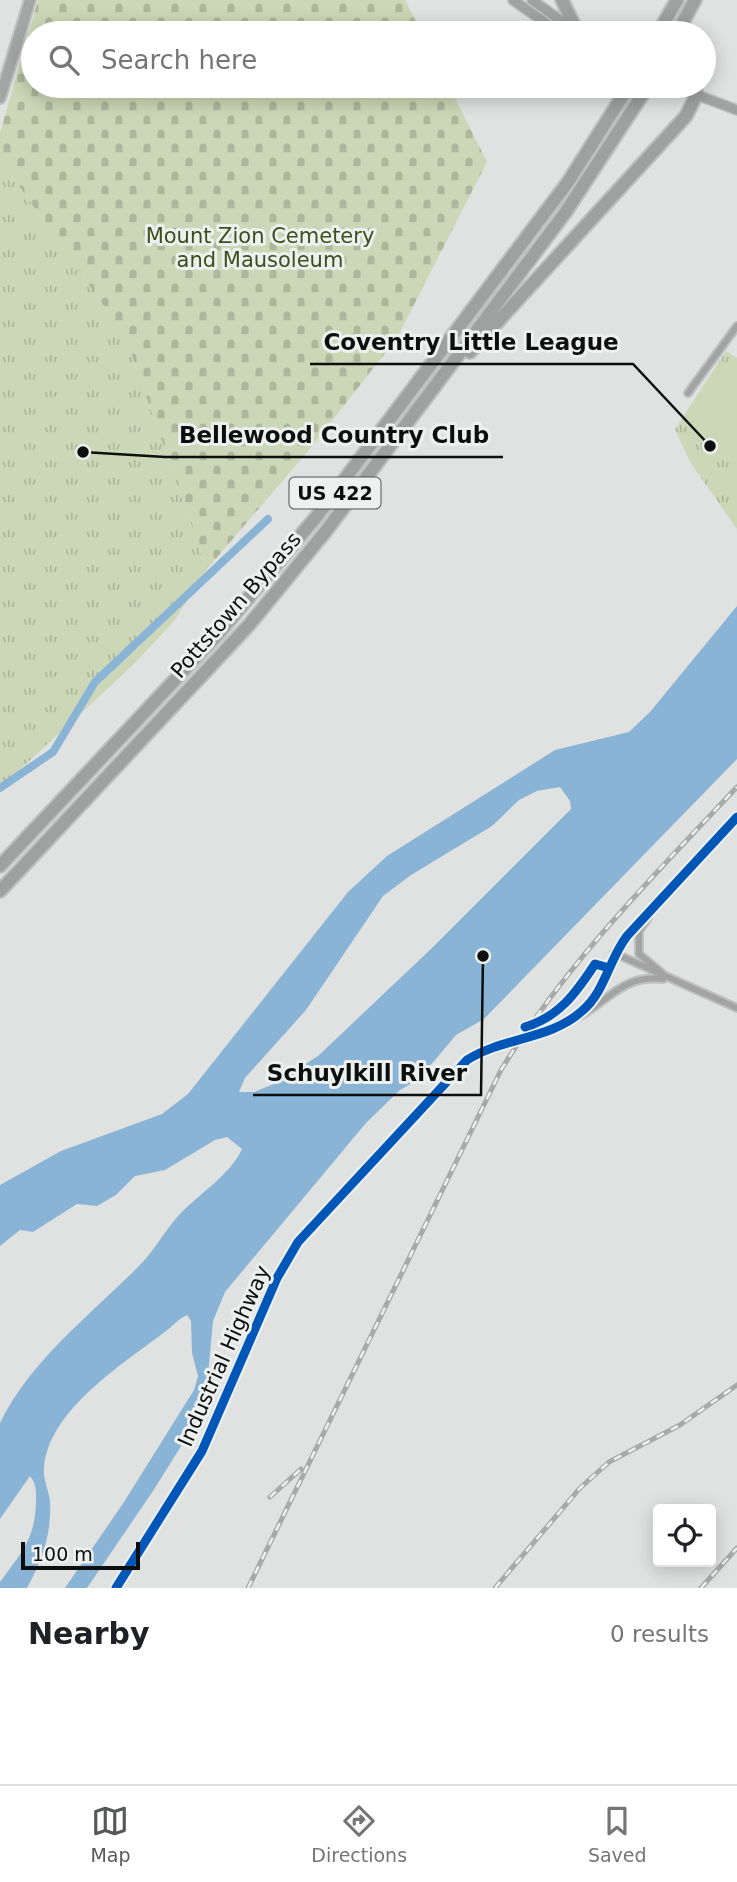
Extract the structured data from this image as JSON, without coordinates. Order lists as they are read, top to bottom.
{
  "streets": {
    "highway": ["US 422", "Pottstown Bypass"],
    "street": ["Industrial Highway"]
  },
  "parks": ["Mount Zion Cemetery and Mausoleum"],
  "places": ["Coventry Little League", "Bellewood Country Club", "Schuylkill River"],
  "scale_bar": "100 m",
  "page": {
    "search": "Search here",
    "scale": "100 m",
    "heading": ["Nearby", "0 results"],
    "nav": ["Map", "Directions", "Saved"]
  }
}
